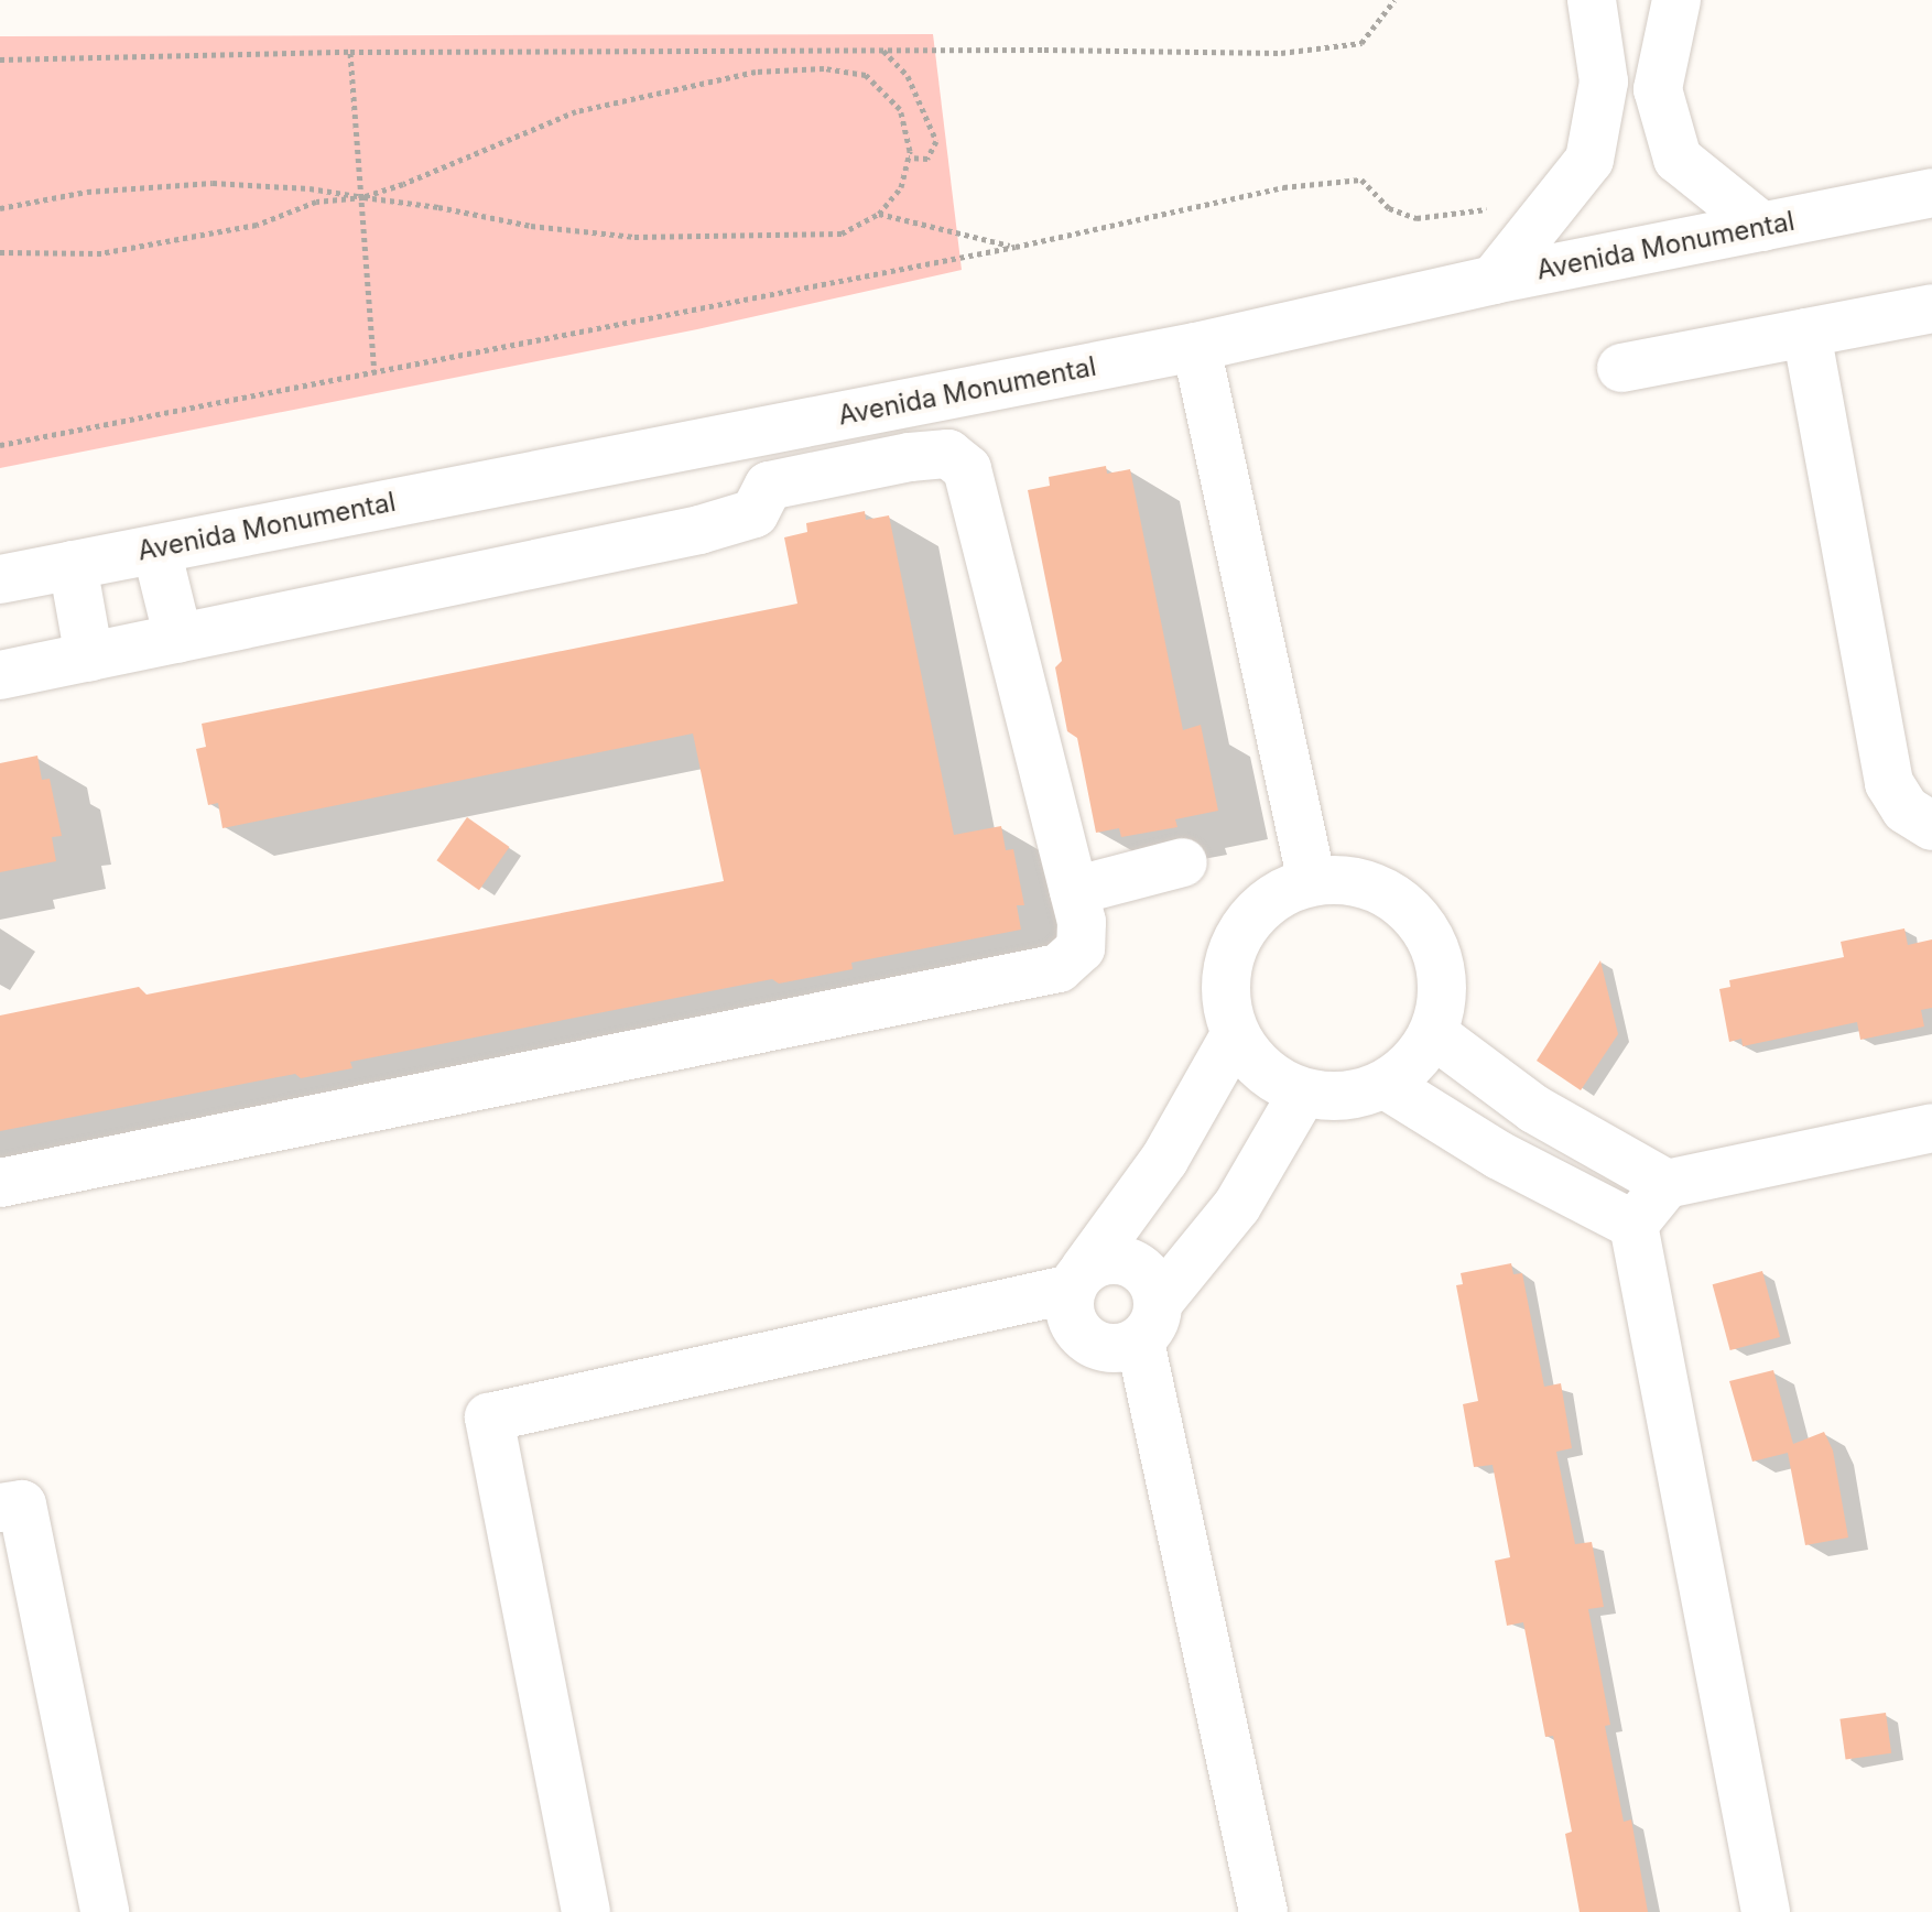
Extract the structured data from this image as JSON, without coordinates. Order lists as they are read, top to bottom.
{
  "streets": {
    "street": ["Avenida Monumental"]
  }
}
